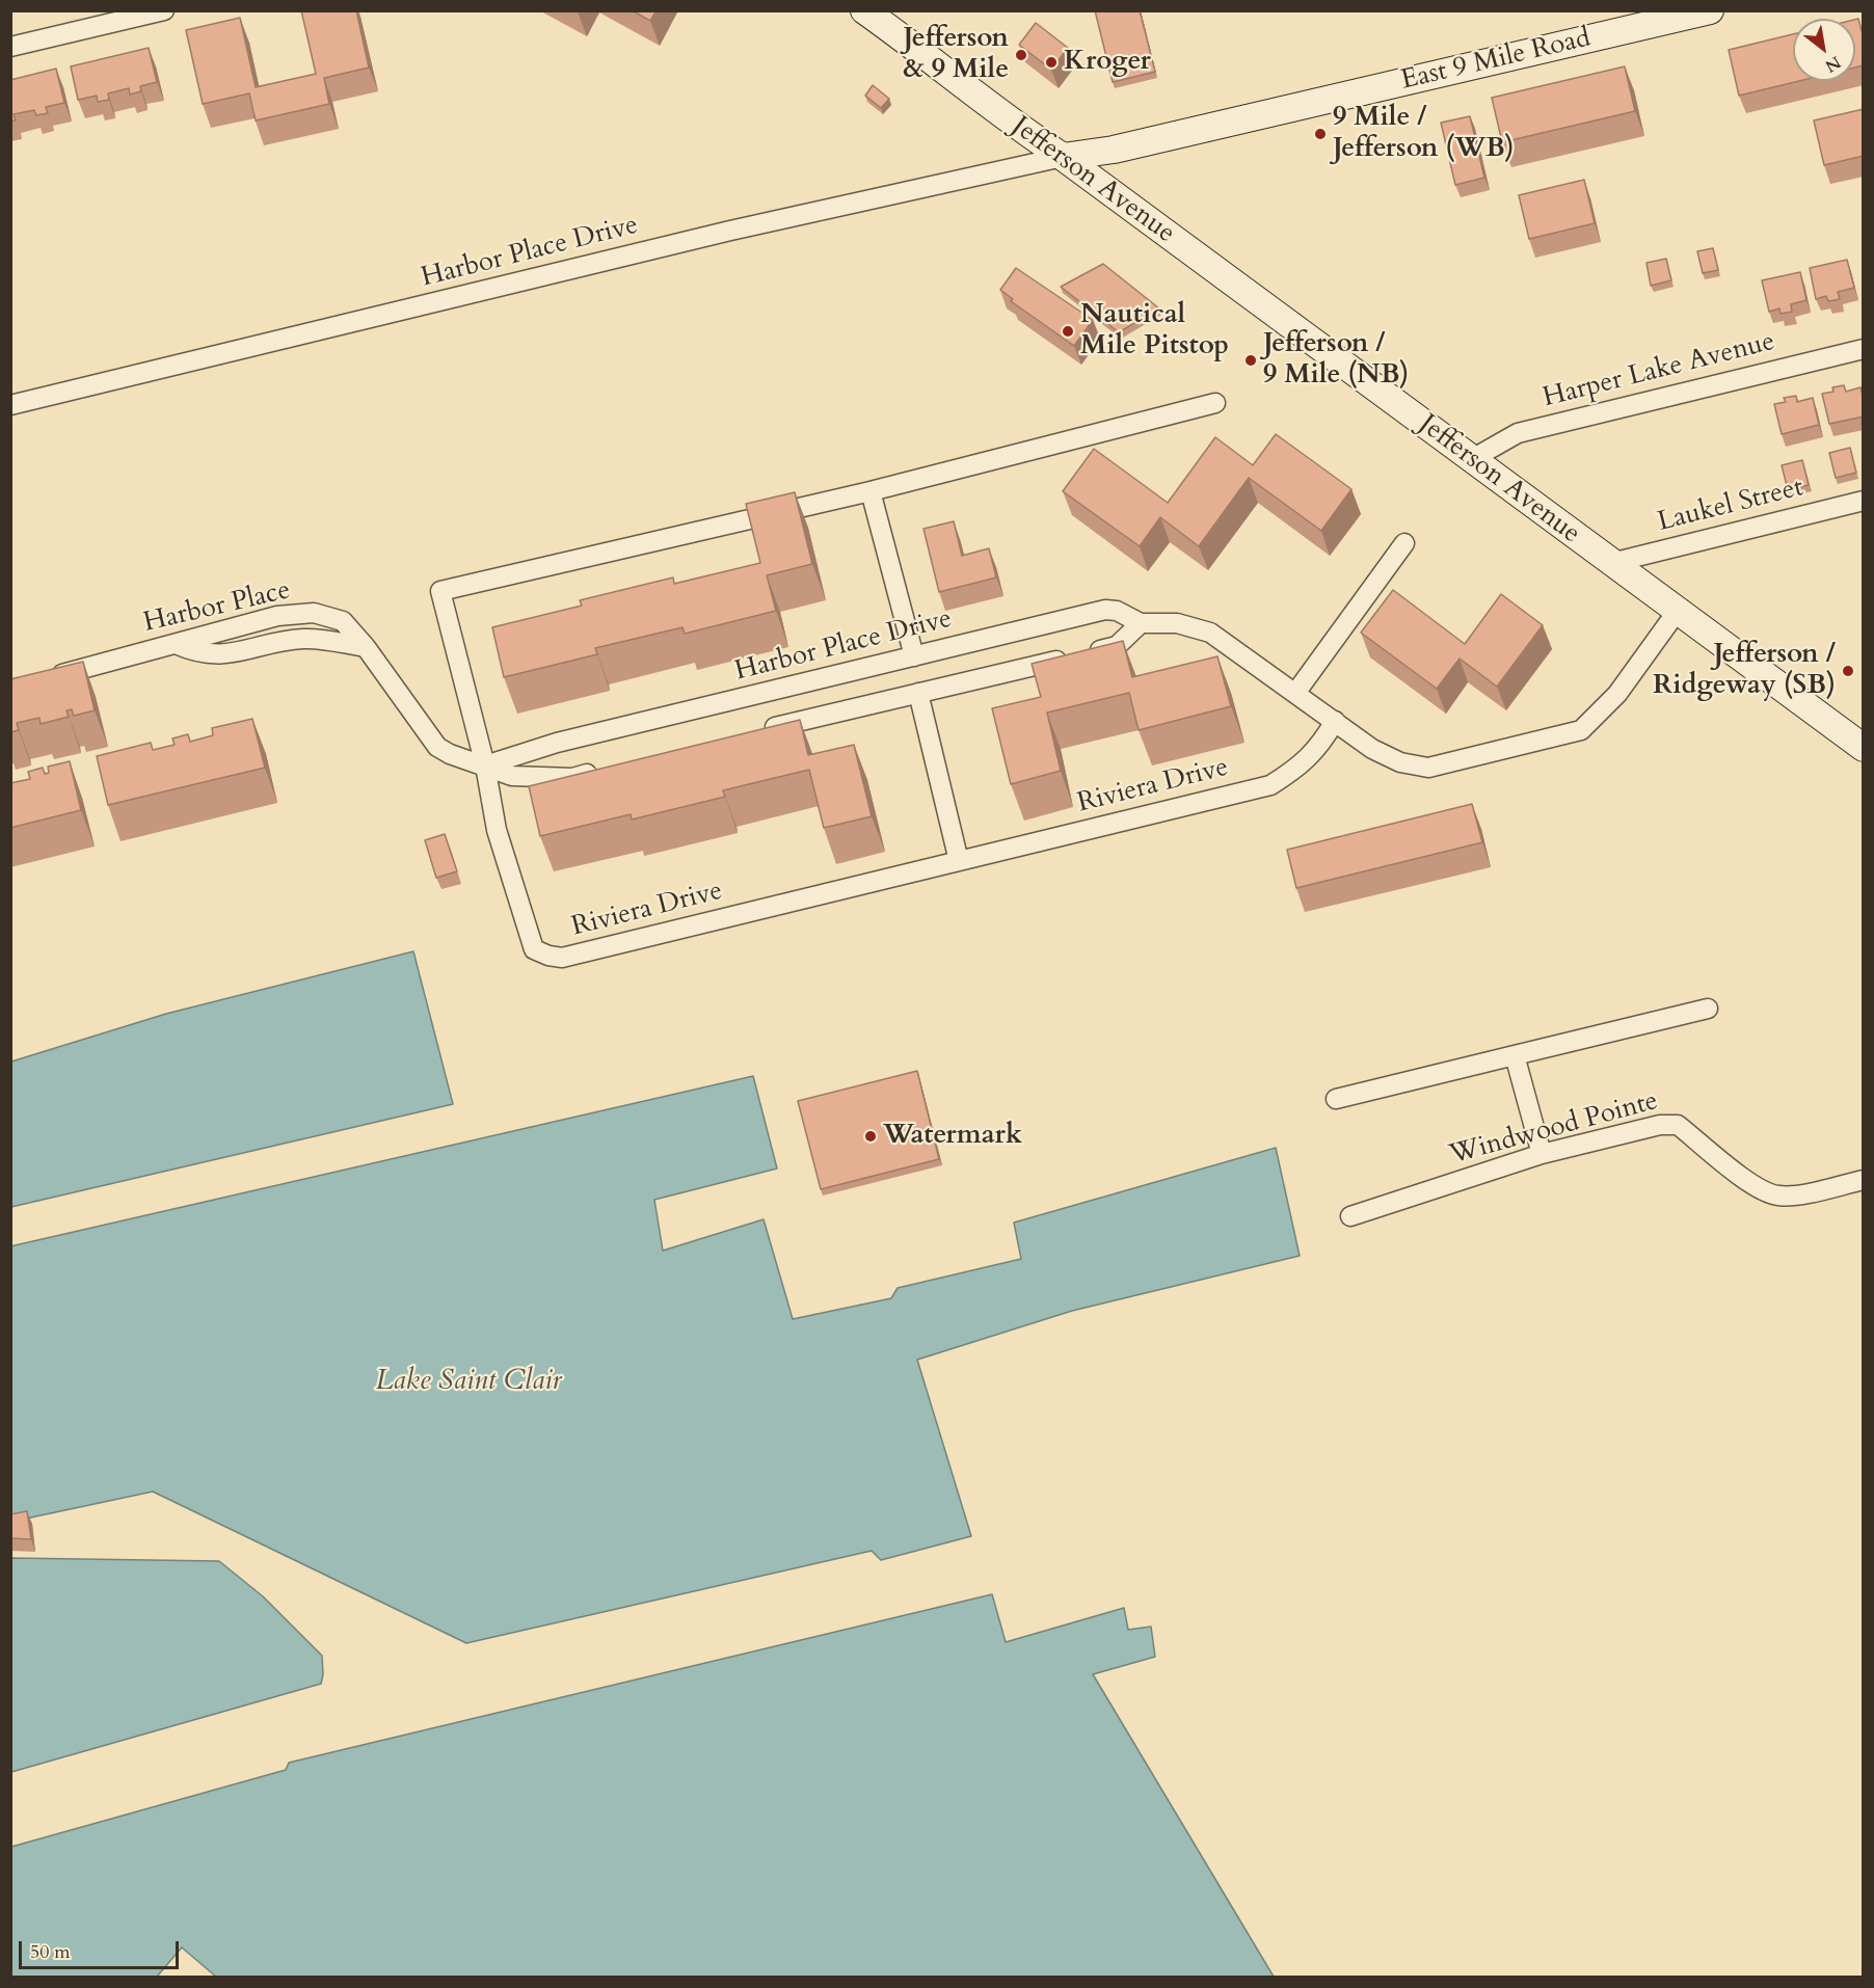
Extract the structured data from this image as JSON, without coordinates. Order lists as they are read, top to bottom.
{
  "streets": {
    "main road": ["East 9 Mile Road", "Jefferson Avenue"],
    "street": [
      "Harbor Place Drive",
      "Harper Lake Avenue",
      "Laukel Street",
      "Harbor Place",
      "Riviera Drive",
      "Windwood Pointe"
    ]
  },
  "crossings": [
    ["East 9 Mile Road", "Jefferson Avenue"],
    ["East 9 Mile Road", "Harbor Place Drive"],
    ["Jefferson Avenue", "Harbor Place Drive"],
    ["Jefferson Avenue", "Harper Lake Avenue"],
    ["Jefferson Avenue", "Laukel Street"],
    ["Harbor Place Drive", "Harbor Place"],
    ["Harbor Place Drive", "Riviera Drive"],
    ["Harbor Place", "Riviera Drive"]
  ],
  "water": ["Lake Saint Clair"],
  "places": [
    "Jefferson & 9 Mile",
    "Kroger",
    "9 Mile / Jefferson (WB)",
    "Nautical Mile Pitstop",
    "Jefferson / 9 Mile (NB)",
    "Jefferson / Ridgeway (SB)",
    "Watermark"
  ],
  "scale_bar": "50 m",
  "north": "bottom right"
}
